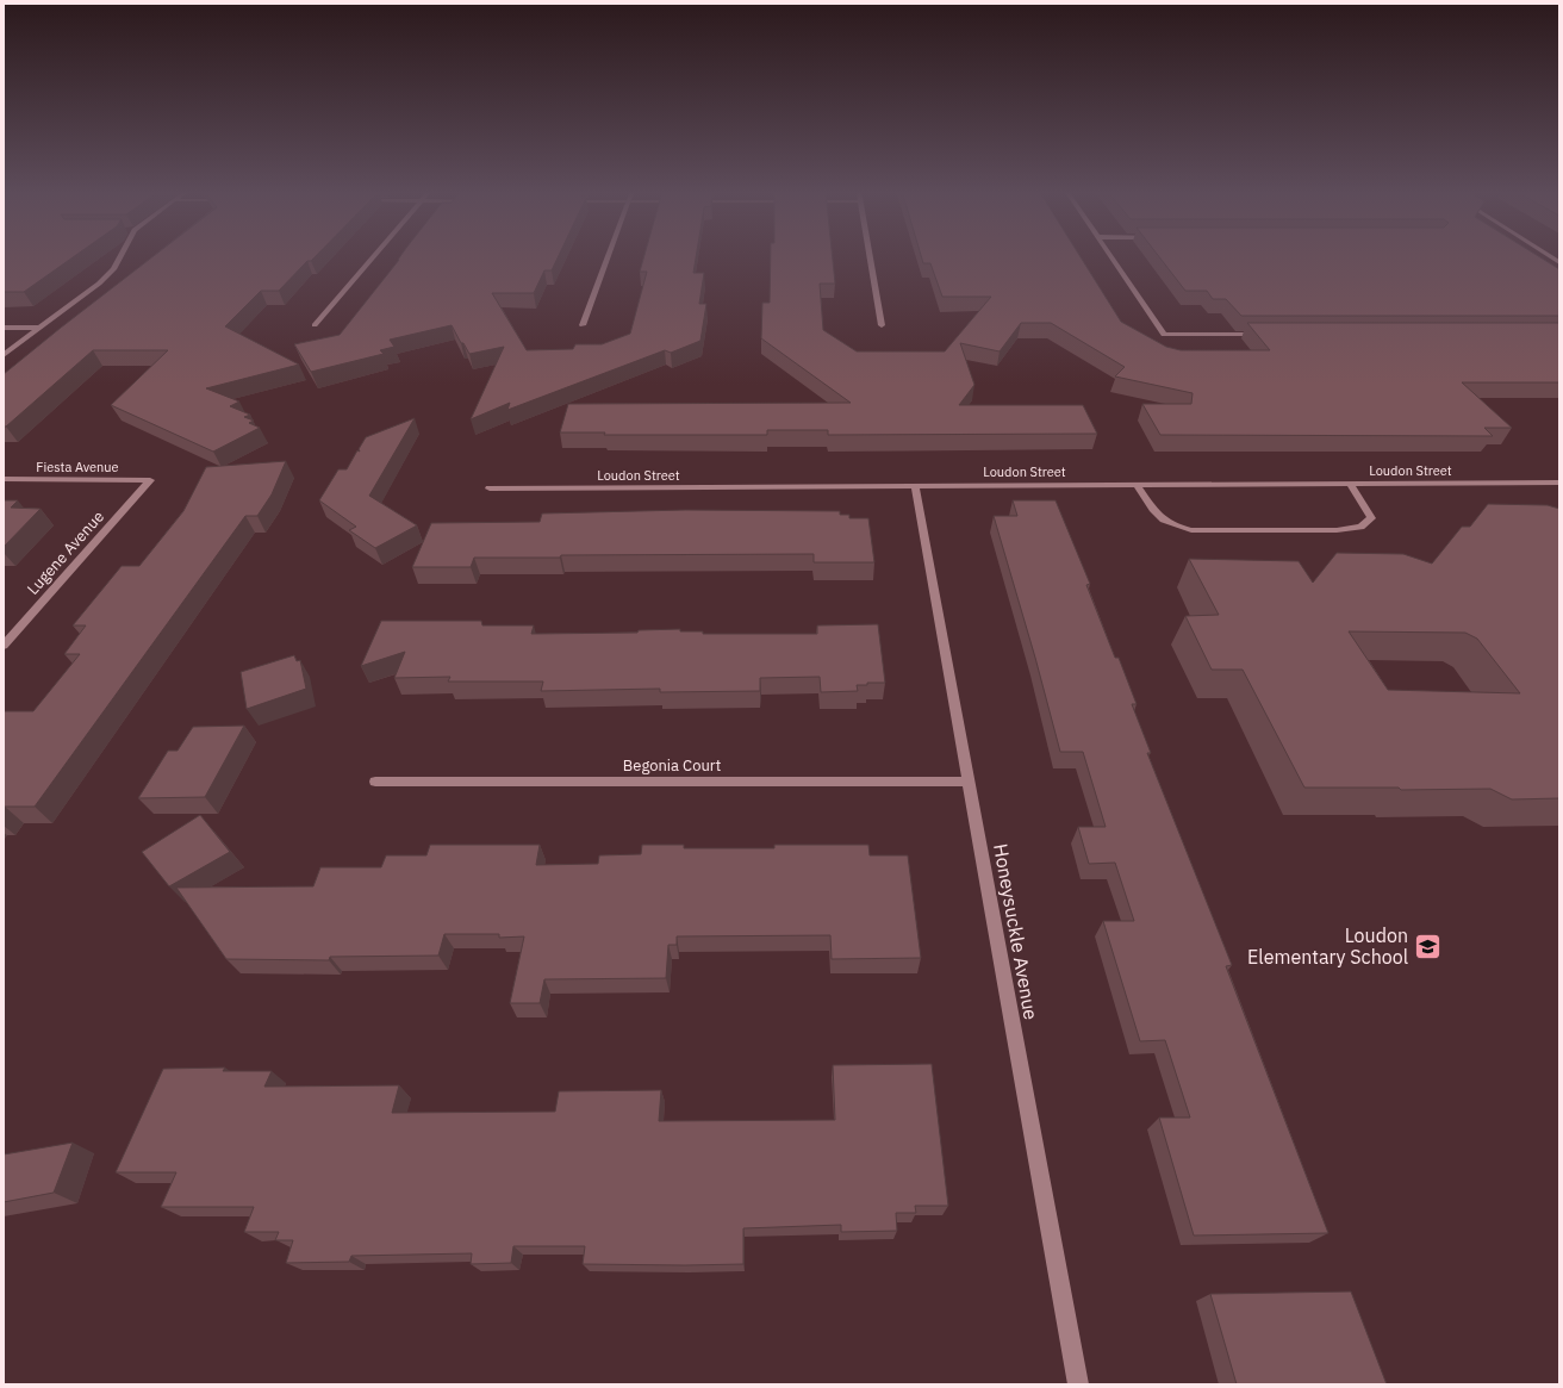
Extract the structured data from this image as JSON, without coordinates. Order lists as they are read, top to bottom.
{
  "streets": {
    "street": [
      "Fiesta Avenue",
      "Loudon Street",
      "Lugene Avenue",
      "Begonia Court",
      "Honeysuckle Avenue"
    ]
  },
  "crossings": [
    ["Fiesta Avenue", "Lugene Avenue"],
    ["Loudon Street", "Honeysuckle Avenue"],
    ["Begonia Court", "Honeysuckle Avenue"]
  ],
  "places": {
    "school or university": ["Loudon Elementary School"]
  }
}
